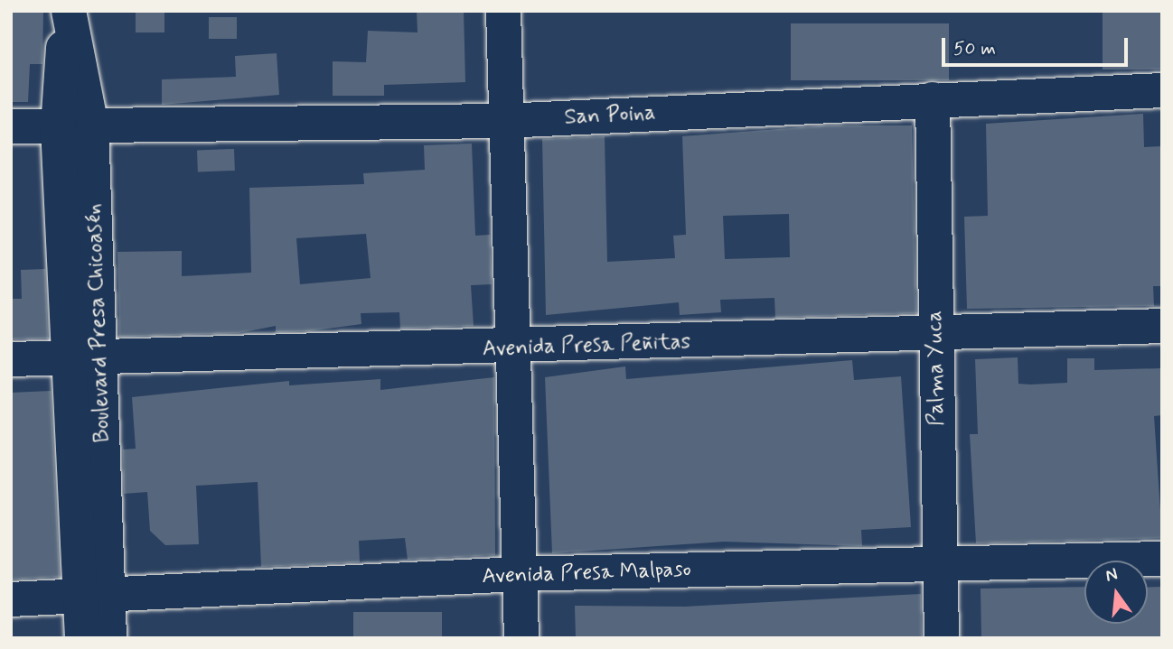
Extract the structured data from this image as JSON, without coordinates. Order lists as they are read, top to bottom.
{
  "streets": {
    "street": [
      "San Poina",
      "Boulevard Presa Chicoasén",
      "Avenida Presa Peñitas",
      "Palma Yuca",
      "Avenida Presa Malpaso"
    ]
  },
  "crossings": [
    ["San Poina", "Boulevard Presa Chicoasén"],
    ["San Poina", "Palma Yuca"],
    ["Boulevard Presa Chicoasén", "Avenida Presa Peñitas"],
    ["Boulevard Presa Chicoasén", "Avenida Presa Malpaso"],
    ["Avenida Presa Peñitas", "Palma Yuca"],
    ["Palma Yuca", "Avenida Presa Malpaso"]
  ],
  "scale_bar": "50 m",
  "north": "top"
}
